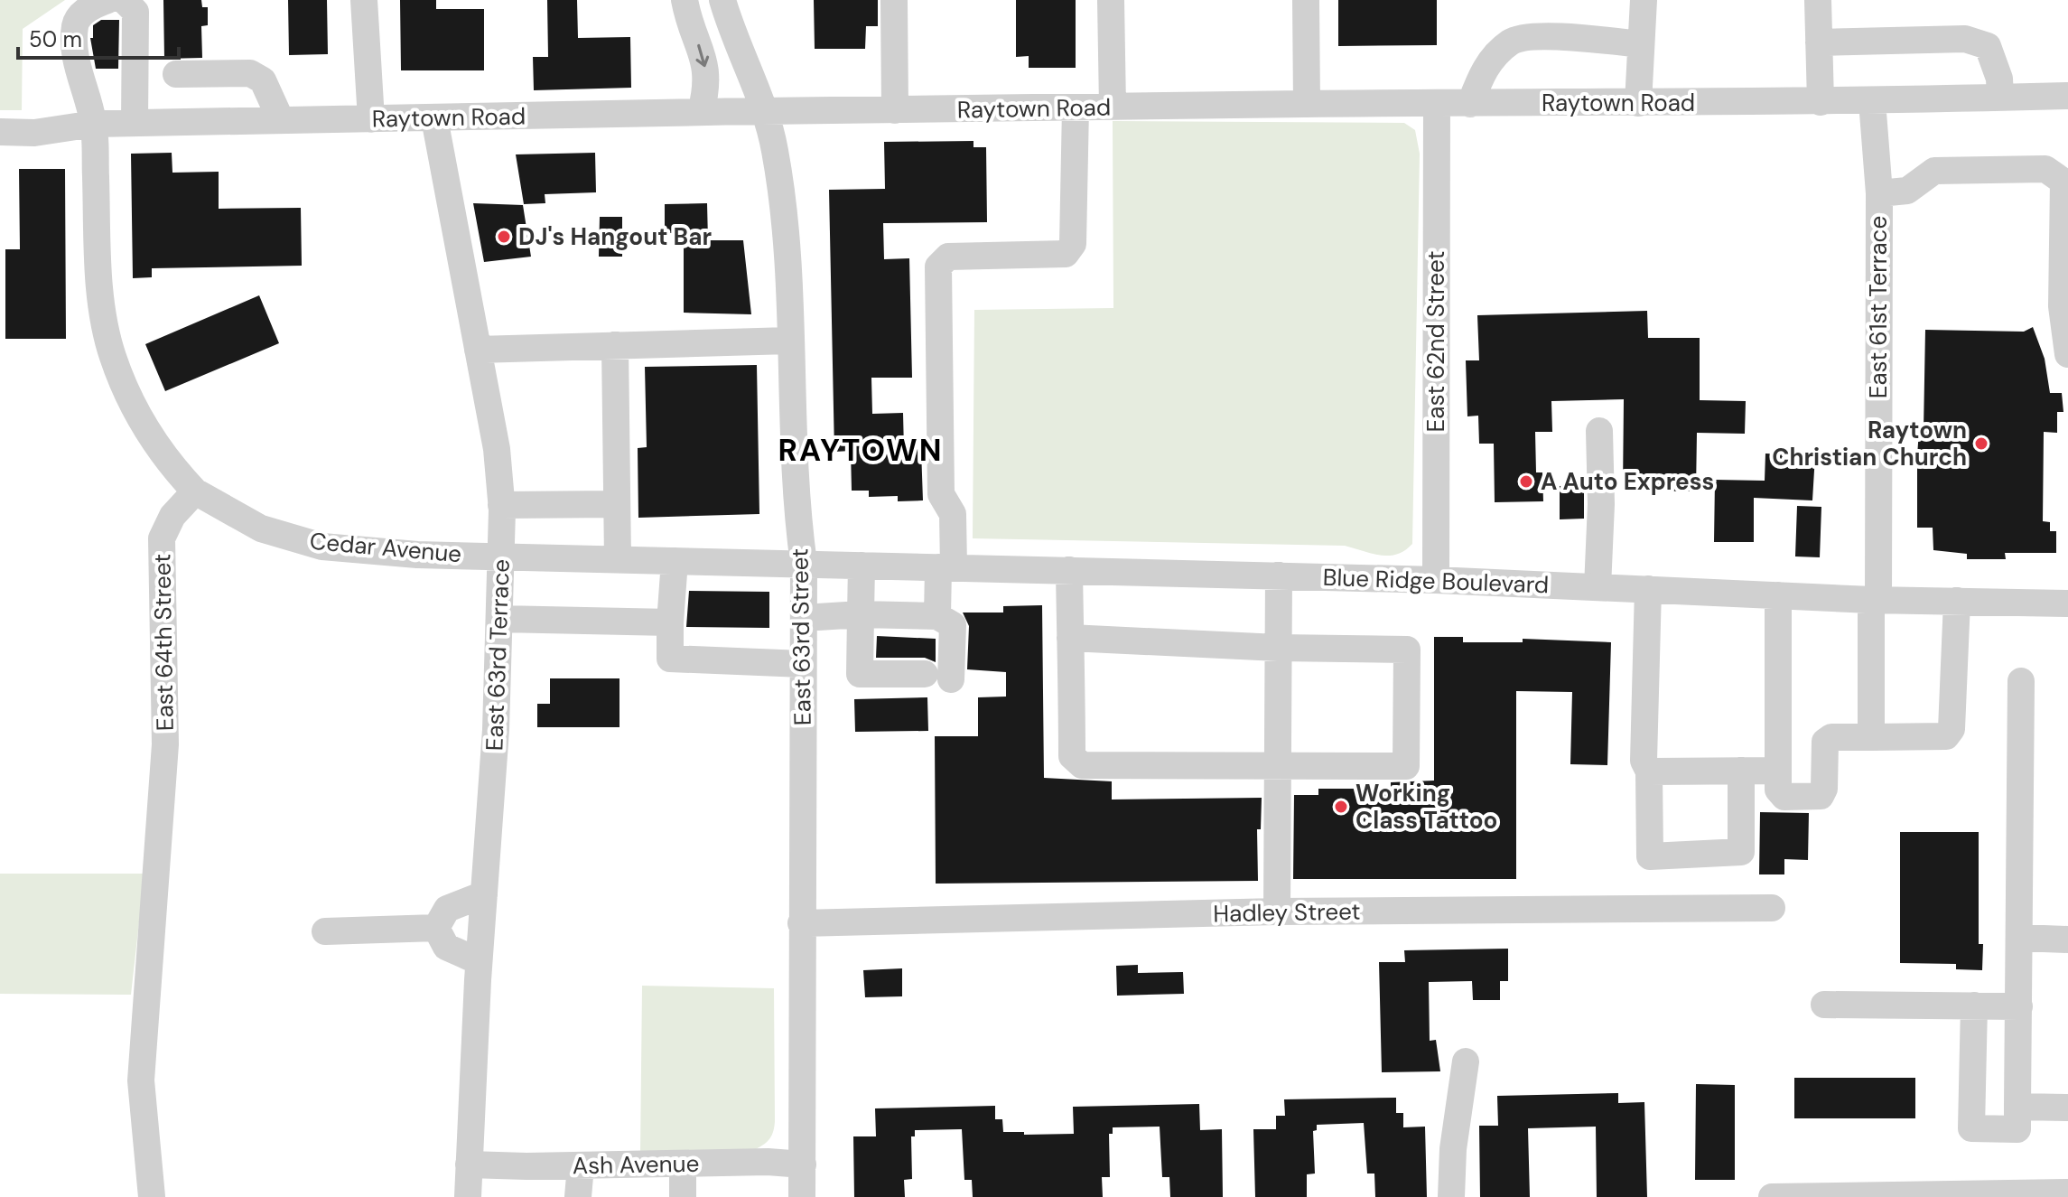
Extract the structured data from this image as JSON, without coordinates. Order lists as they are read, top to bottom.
{
  "streets": {
    "street": [
      "Raytown Road",
      "East 61st Terrace",
      "East 62nd Street",
      "Cedar Avenue",
      "Blue Ridge Boulevard",
      "East 63rd Street",
      "East 64th Street",
      "East 63rd Terrace",
      "Hadley Street",
      "Ash Avenue"
    ]
  },
  "crossings": [
    ["Raytown Road", "East 61st Terrace"],
    ["Raytown Road", "East 62nd Street"],
    ["Raytown Road", "East 63rd Street"],
    ["Raytown Road", "East 63rd Terrace"],
    ["East 61st Terrace", "Blue Ridge Boulevard"],
    ["East 62nd Street", "Blue Ridge Boulevard"],
    ["Cedar Avenue", "Blue Ridge Boulevard"],
    ["Cedar Avenue", "East 63rd Street"],
    ["Cedar Avenue", "East 64th Street"],
    ["Cedar Avenue", "East 63rd Terrace"],
    ["Blue Ridge Boulevard", "East 63rd Street"],
    ["East 63rd Street", "Hadley Street"],
    ["East 63rd Street", "Ash Avenue"],
    ["East 63rd Terrace", "Ash Avenue"]
  ],
  "districts": ["RAYTOWN"],
  "places": [
    "DJ's Hangout Bar",
    "Raytown Christian Church",
    "A Auto Express",
    "Working Class Tattoo"
  ],
  "scale_bar": "50 m"
}
